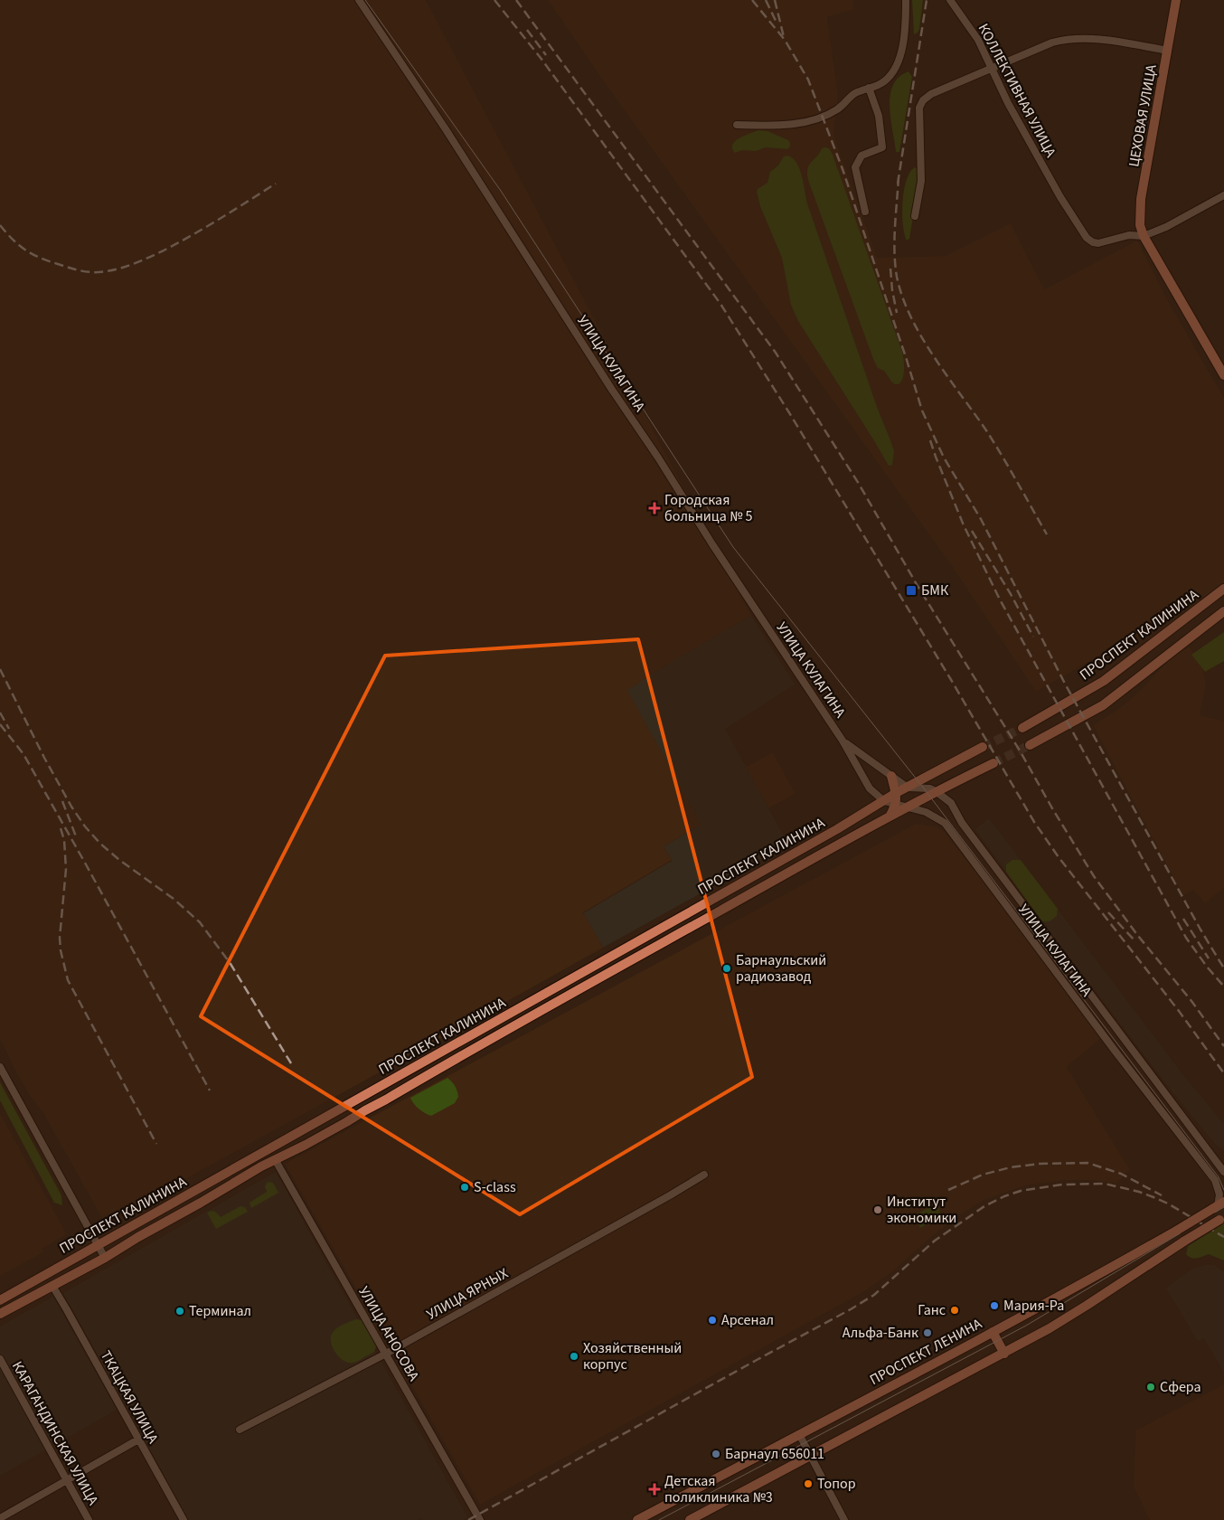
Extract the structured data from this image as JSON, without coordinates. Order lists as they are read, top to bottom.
{
  "streets": {
    "main road": ["ЦЕХОВАЯ УЛИЦА", "ПРОСПЕКТ КАЛИНИНА", "ПРОСПЕКТ ЛЕНИНА"],
    "street": [
      "КОЛЛЕКТИВНАЯ УЛИЦА",
      "УЛИЦА КУЛАГИНА",
      "УЛИЦА ЯРНЫХ",
      "УЛИЦА АНОСОВА",
      "ТКАЦКАЯ УЛИЦА",
      "КАРАГАНДИНСКАЯ УЛИЦА"
    ]
  },
  "crossings": [
    ["КОЛЛЕКТИВНАЯ УЛИЦА", "ЦЕХОВАЯ УЛИЦА"],
    ["УЛИЦА КУЛАГИНА", "ПРОСПЕКТ КАЛИНИНА"],
    ["УЛИЦА КУЛАГИНА", "ПРОСПЕКТ ЛЕНИНА"],
    ["ПРОСПЕКТ КАЛИНИНА", "УЛИЦА АНОСОВА"],
    ["ПРОСПЕКТ КАЛИНИНА", "ТКАЦКАЯ УЛИЦА"],
    ["УЛИЦА ЯРНЫХ", "УЛИЦА АНОСОВА"]
  ],
  "places": {
    "health": ["Городская больница № 5", "Детская поликлиника №3"],
    "transit": ["БМК"],
    "other": [
      "Барнаульский радиозавод",
      "S-class",
      "Институт экономики",
      "Мария-Ра",
      "Ганс",
      "Терминал",
      "Арсенал",
      "Альфа-Банк",
      "Хозяйственный корпус",
      "Сфера",
      "Барнаул 656011",
      "Топор"
    ]
  }
}
